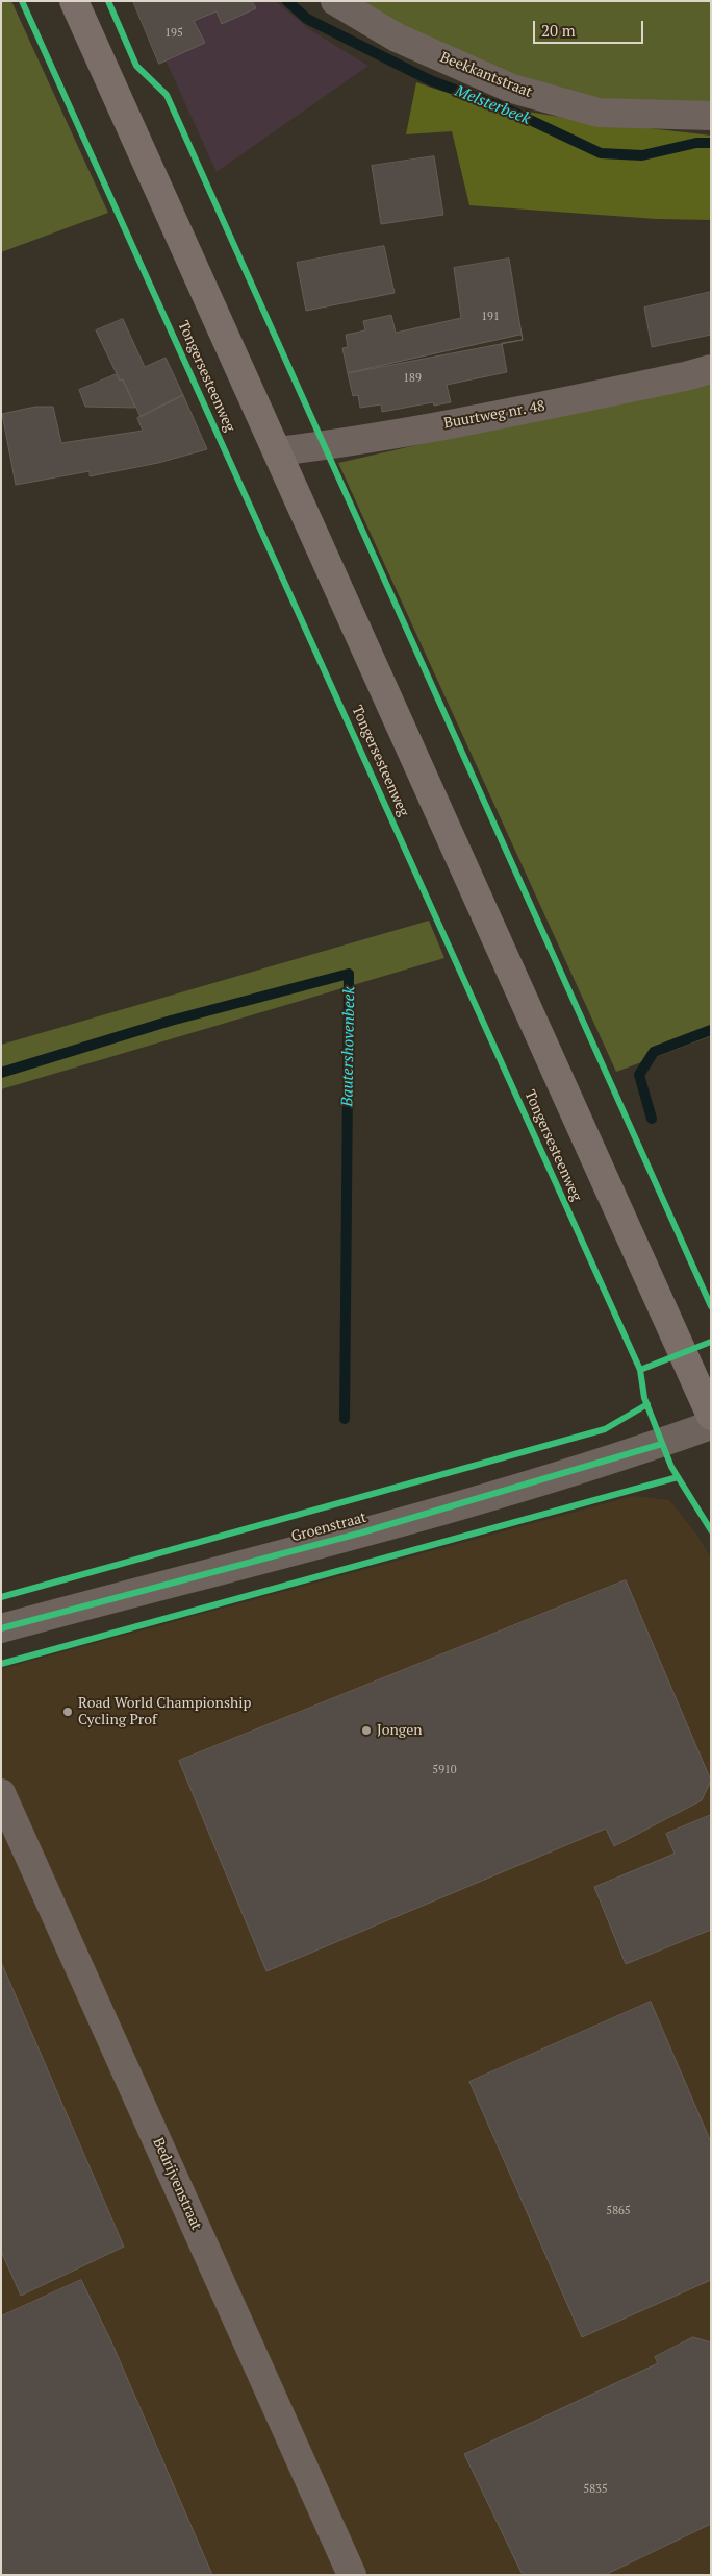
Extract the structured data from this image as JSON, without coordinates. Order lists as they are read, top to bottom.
{
  "streets": {
    "street": [
      "Beekkantstraat",
      "Buurtweg nr. 48",
      "Groenstraat",
      "Bedrijvenstraat"
    ],
    "cycle path": ["Tongersesteenweg"]
  },
  "water": ["Melsterbeek", "Bautershovenbeek"],
  "places": ["Road World Championship Cycling Prof", "Jongen"],
  "house_numbers": [
    "195",
    "191",
    "189",
    "5910",
    "5865",
    "5835"
  ],
  "scale_bar": "20 m"
}
